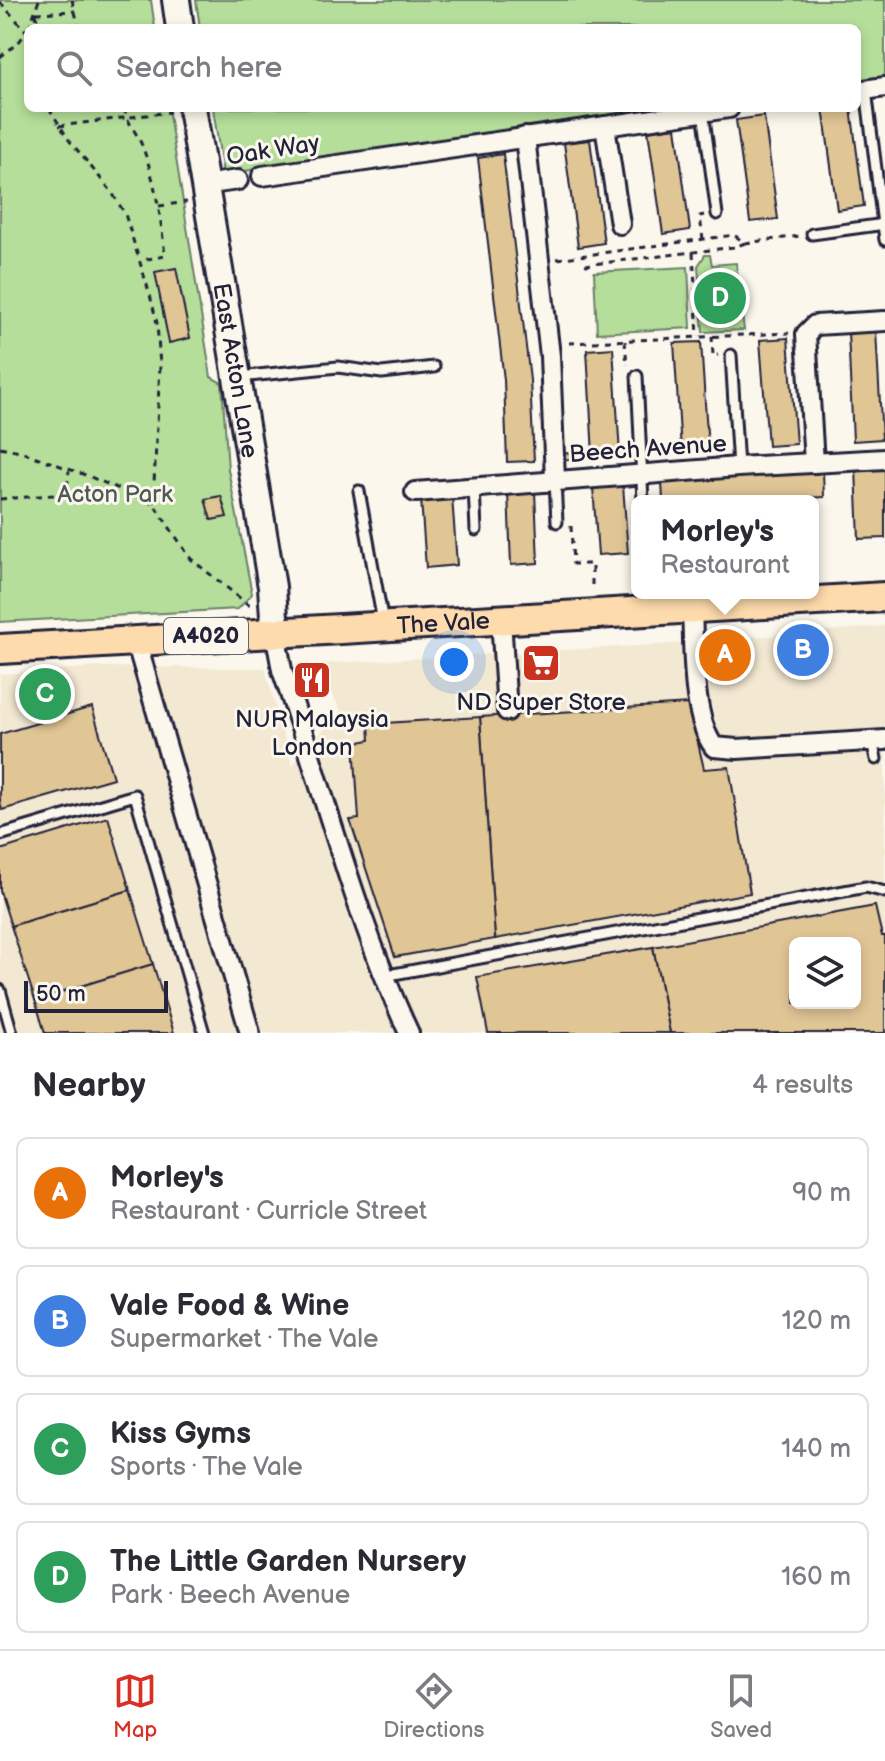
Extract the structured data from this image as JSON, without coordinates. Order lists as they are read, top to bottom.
{
  "streets": {
    "main road": ["The Vale", "A4020"],
    "street": ["Oak Way", "East Acton Lane", "Beech Avenue"]
  },
  "crossings": [
    ["Oak Way", "East Acton Lane"],
    ["East Acton Lane", "The Vale"]
  ],
  "parks": ["Acton Park"],
  "places": {
    "supermarket": ["ND Super Store"],
    "restaurant": ["NUR Malaysia London"]
  },
  "scale_bar": "50 m",
  "page": {
    "search": "Search here",
    "pins": [
      "D",
      "B",
      "A",
      "C"
    ],
    "popup": ["Morley's", "Restaurant"],
    "scale": "50 m",
    "heading": ["Nearby", "4 results"],
    "list": [
      {
        "mark": "A",
        "name": "Morley's",
        "note": "Restaurant · Curricle Street",
        "value": "90 m"
      },
      {
        "mark": "B",
        "name": "Vale Food & Wine",
        "note": "Supermarket · The Vale",
        "value": "120 m"
      },
      {
        "mark": "C",
        "name": "Kiss Gyms",
        "note": "Sports · The Vale",
        "value": "140 m"
      },
      {
        "mark": "D",
        "name": "The Little Garden Nursery",
        "note": "Park · Beech Avenue",
        "value": "160 m"
      }
    ],
    "nav": ["Map", "Directions", "Saved"]
  }
}
